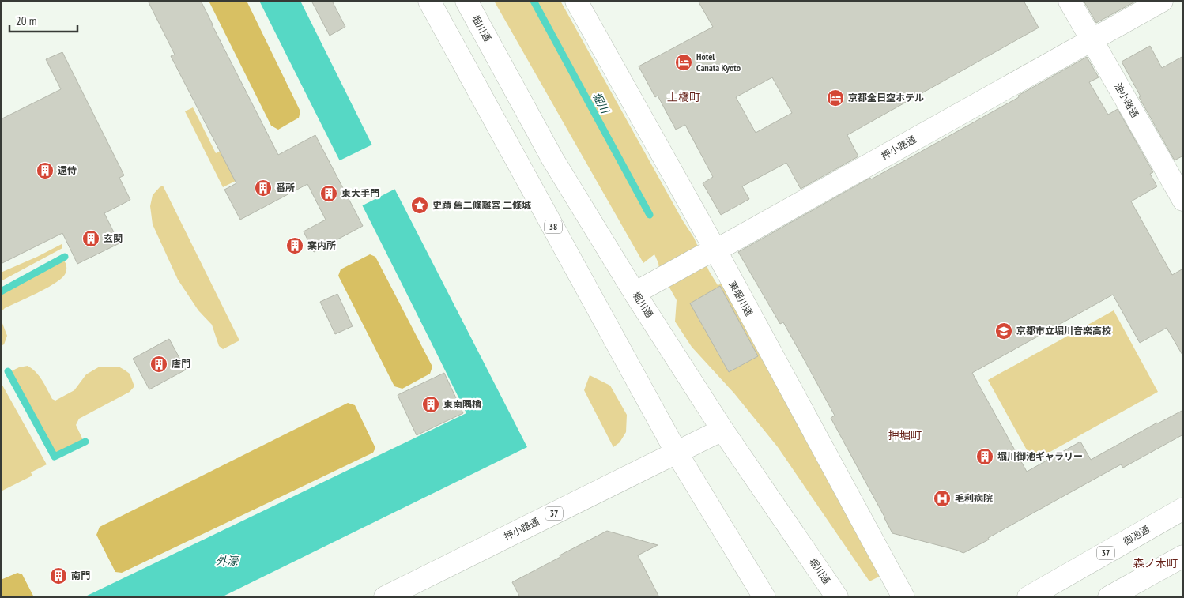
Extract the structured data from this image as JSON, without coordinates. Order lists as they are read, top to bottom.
{
  "streets": {
    "main road": [
      "堀川通",
      "油小路通",
      "押小路通",
      "38",
      "東堀川通",
      "37",
      "御池通"
    ]
  },
  "crossings": [
    ["堀川通", "押小路通"],
    ["油小路通", "押小路通"],
    ["押小路通", "38"],
    ["押小路通", "東堀川通"]
  ],
  "districts": ["土橋町", "押堀町", "森ノ木町"],
  "water": ["堀川", "外濠"],
  "places": {
    "hotel": ["Hotel Canata Kyoto", "京都全日空ホテル"],
    "building": [
      "遠侍",
      "番所",
      "東大手門",
      "玄関",
      "案内所",
      "唐門",
      "東南隅櫓",
      "堀川御池ギャラリー",
      "南門"
    ],
    "place": ["史蹟 舊二條離宮 二條城"],
    "school or university": ["京都市立堀川音楽高校"],
    "hospital": ["毛利病院"]
  },
  "scale_bar": "20 m"
}
